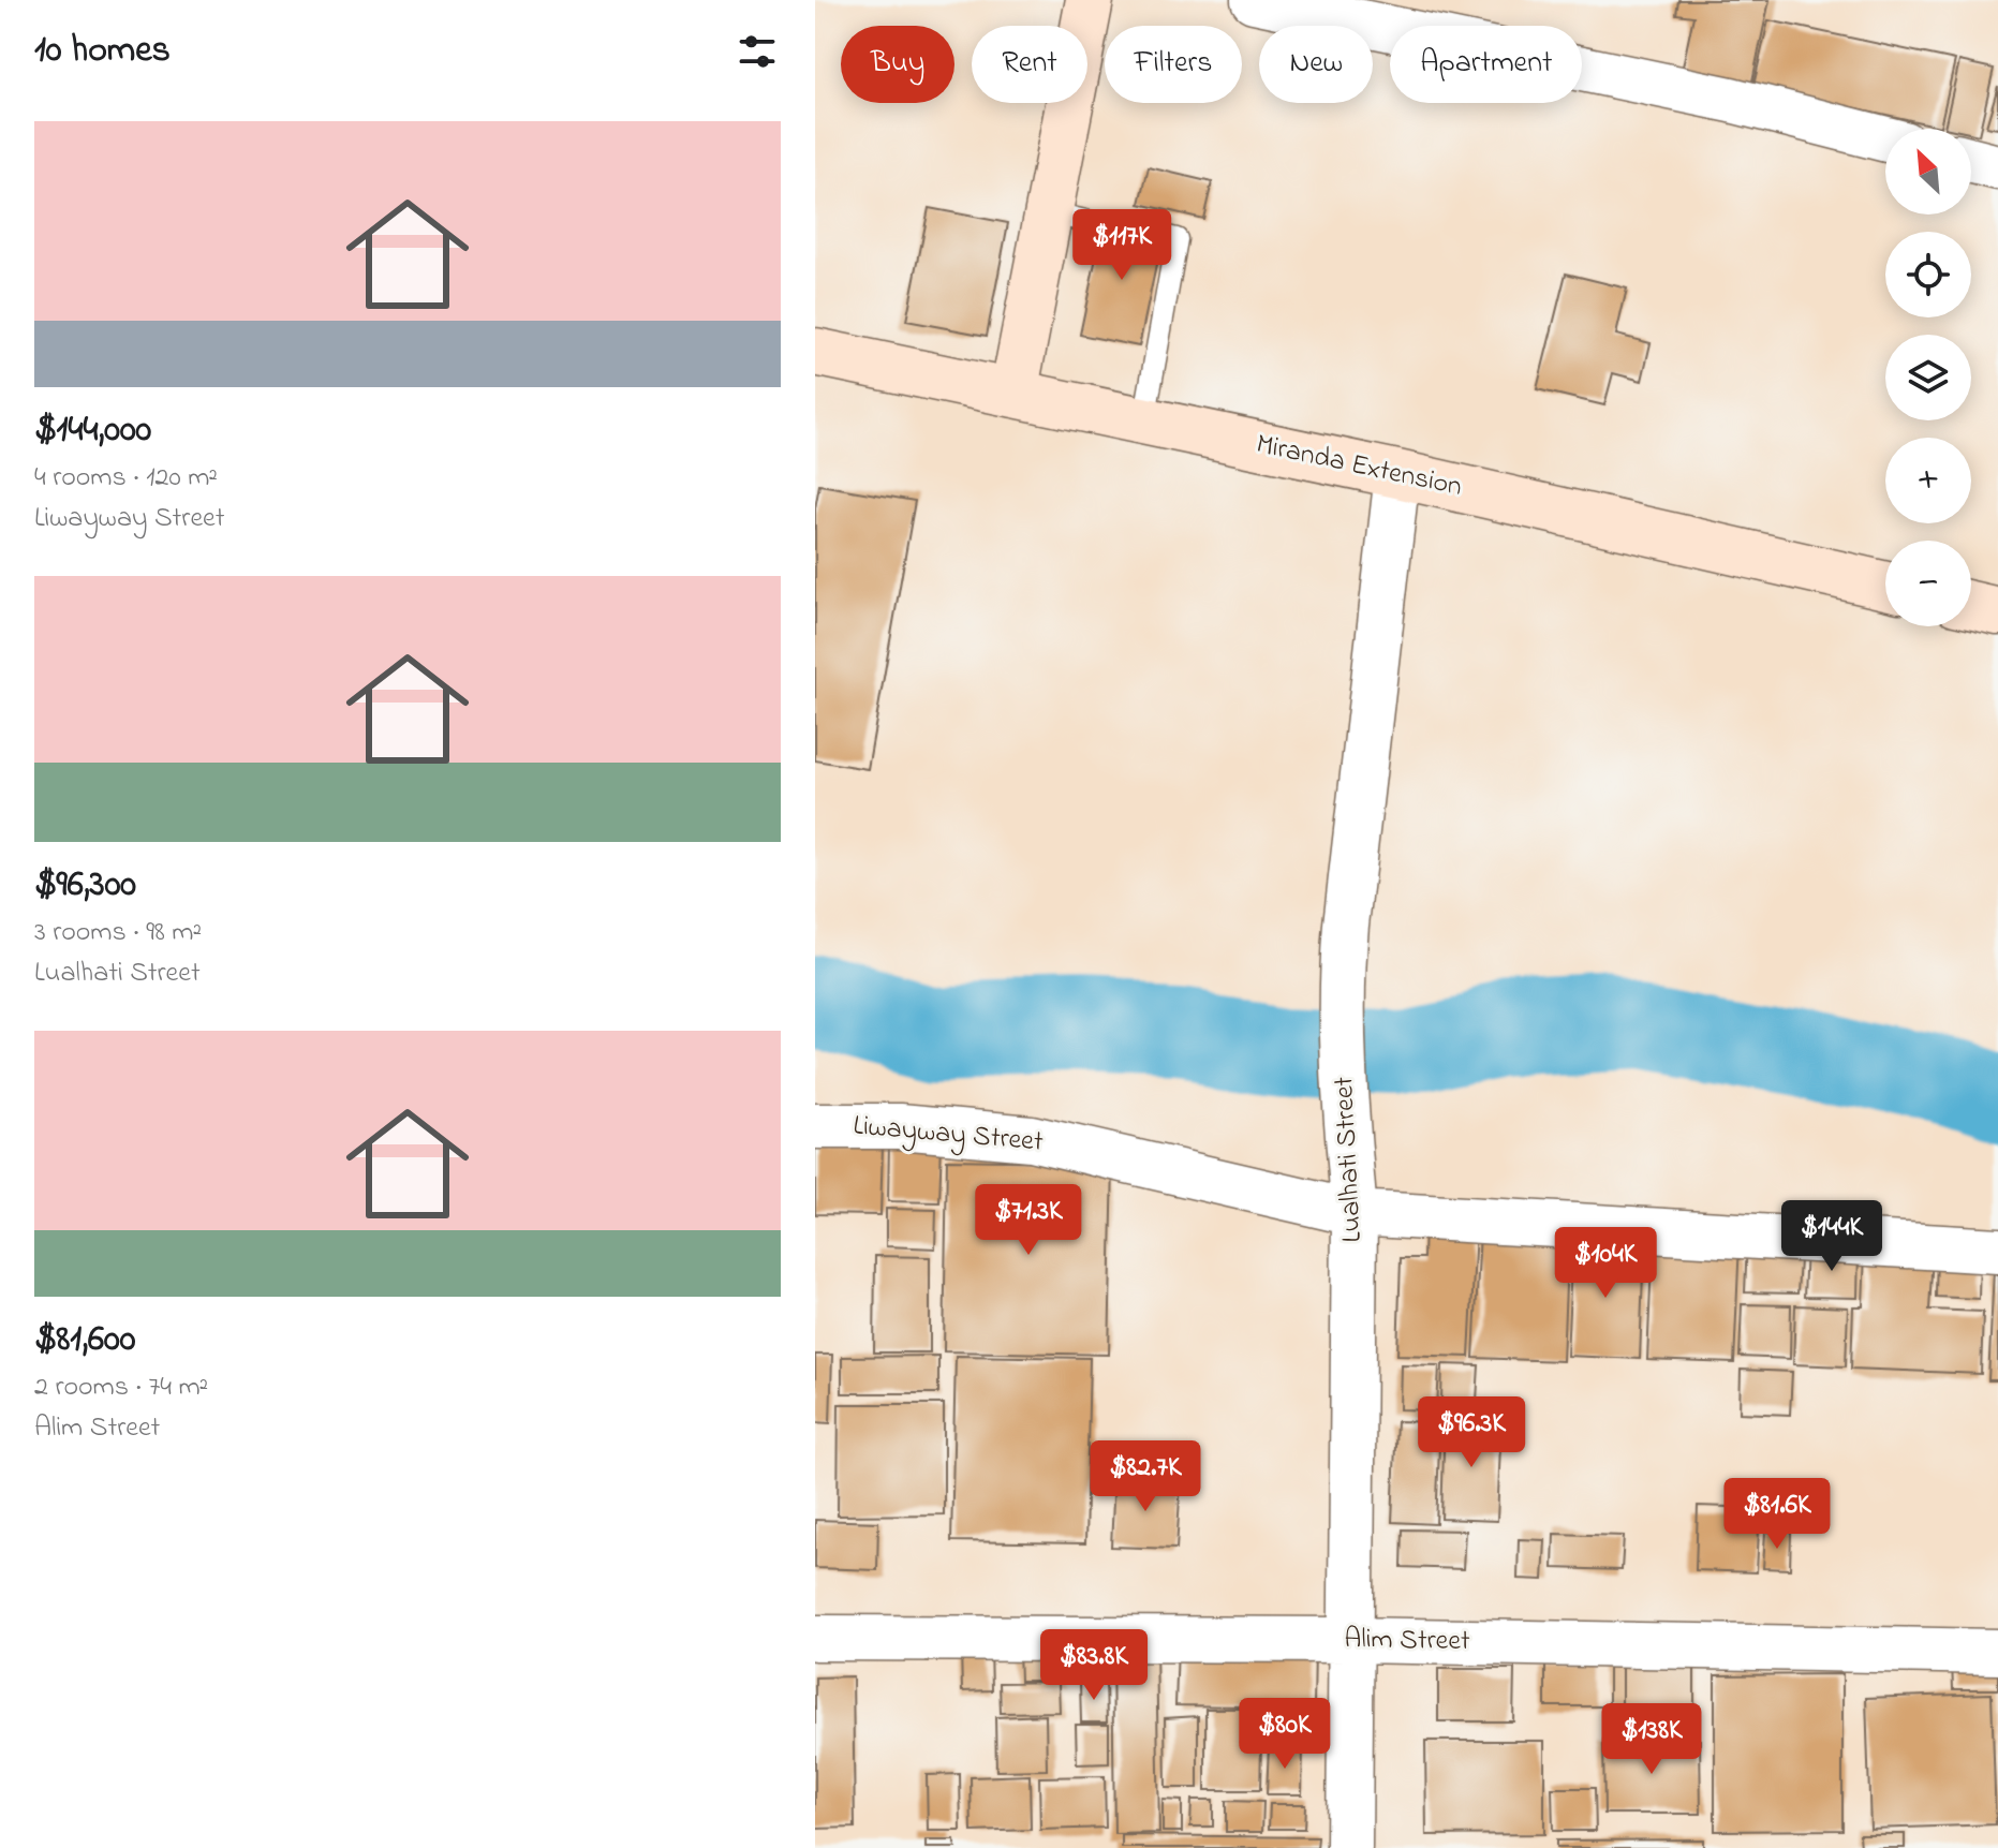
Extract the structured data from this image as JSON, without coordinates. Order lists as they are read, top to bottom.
{
  "streets": {
    "main road": ["Miranda Extension"],
    "street": ["Liwayway Street", "Lualhati Street", "Alim Street"]
  },
  "crossings": [
    ["Miranda Extension", "Lualhati Street"],
    ["Liwayway Street", "Lualhati Street"],
    ["Lualhati Street", "Alim Street"]
  ],
  "north": "top left",
  "page": {
    "heading": "10 homes",
    "chip": [
      "Buy",
      "Rent",
      "Filters",
      "New",
      "Apartment"
    ],
    "list": [
      {
        "name": "$144,000",
        "note": "4 rooms · 120 m² · Liwayway Street"
      },
      {
        "name": "$96,300",
        "note": "3 rooms · 98 m² · Lualhati Street"
      },
      {
        "name": "$81,600",
        "note": "2 rooms · 74 m² · Alim Street"
      }
    ],
    "map_buttons": ["+", "−"],
    "price": [
      "$117K",
      "$71.3K",
      "$144K",
      "$104K",
      "$96.3K",
      "$82.7K",
      "$81.6K",
      "$83.8K",
      "$80K",
      "$138K"
    ]
  }
}
